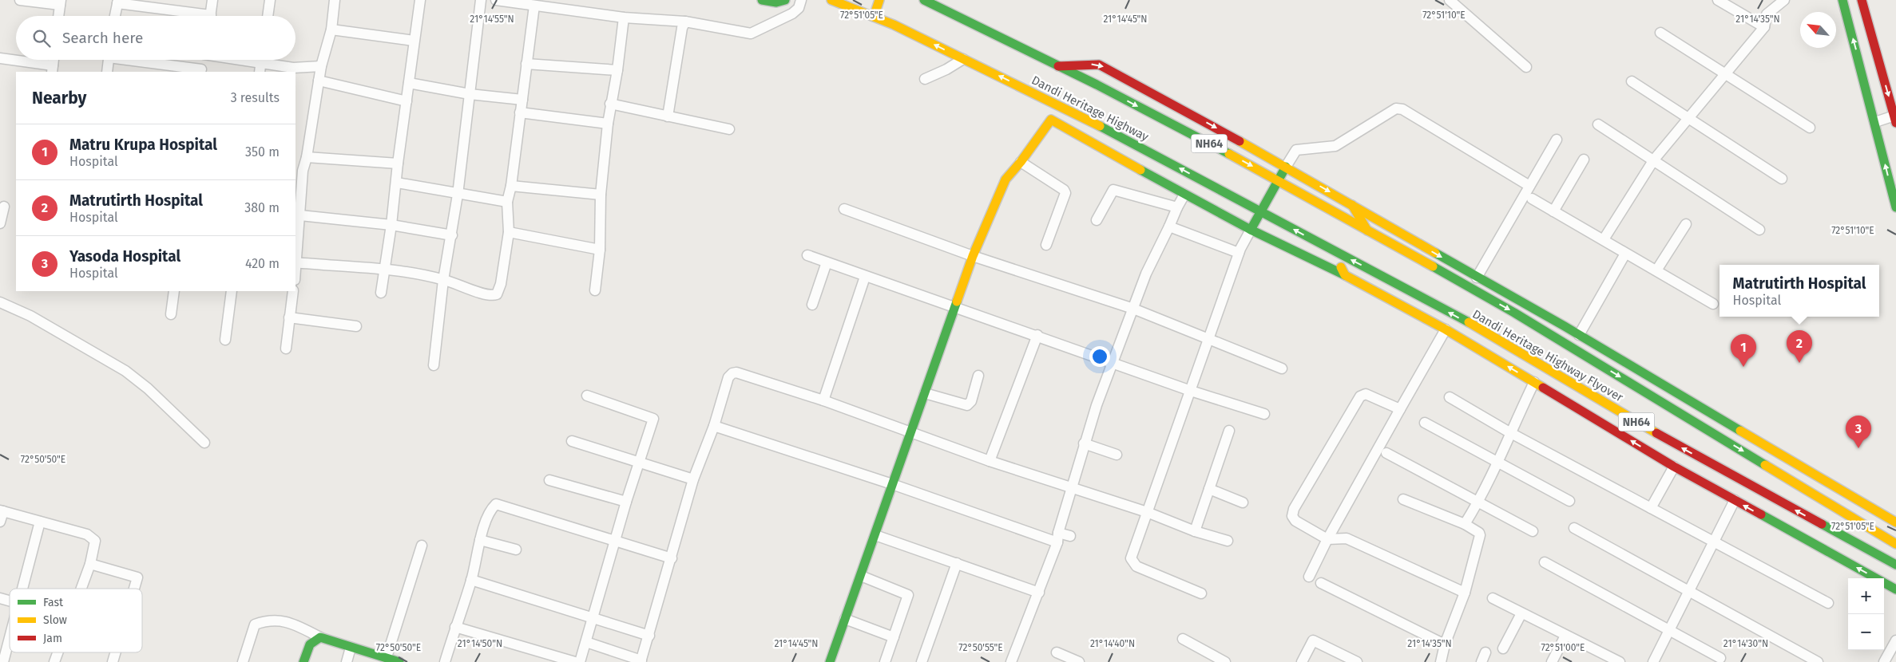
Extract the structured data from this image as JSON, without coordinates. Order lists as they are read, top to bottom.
{
  "streets": {
    "main road": ["Dandi Heritage Highway", "NH64", "Dandi Heritage Highway Flyover"]
  },
  "crossings": [
    ["Dandi Heritage Highway", "Dandi Heritage Highway Flyover"]
  ],
  "legend": ["Fast", "Slow", "Jam"],
  "north": "top left",
  "page": {
    "search": "Search here",
    "heading": ["Nearby", "3 results"],
    "list": [
      {
        "mark": "1",
        "name": "Matru Krupa Hospital",
        "note": "Hospital",
        "value": "350 m"
      },
      {
        "mark": "2",
        "name": "Matrutirth Hospital",
        "note": "Hospital",
        "value": "380 m"
      },
      {
        "mark": "3",
        "name": "Yasoda Hospital",
        "note": "Hospital",
        "value": "420 m"
      }
    ],
    "popup": ["Matrutirth Hospital", "Hospital"],
    "pins": ["2", "1", "3"],
    "map_buttons": ["+", "−"]
  },
  "coordinates": [
    "72°51'10\"E",
    "72°51'05\"E",
    "21°14'55\"N",
    "21°14'45\"N",
    "21°14'35\"N",
    "72°50'50\"E",
    "21°14'50\"N",
    "21°14'40\"N",
    "21°14'30\"N",
    "72°50'55\"E",
    "72°51'00\"E"
  ]
}
